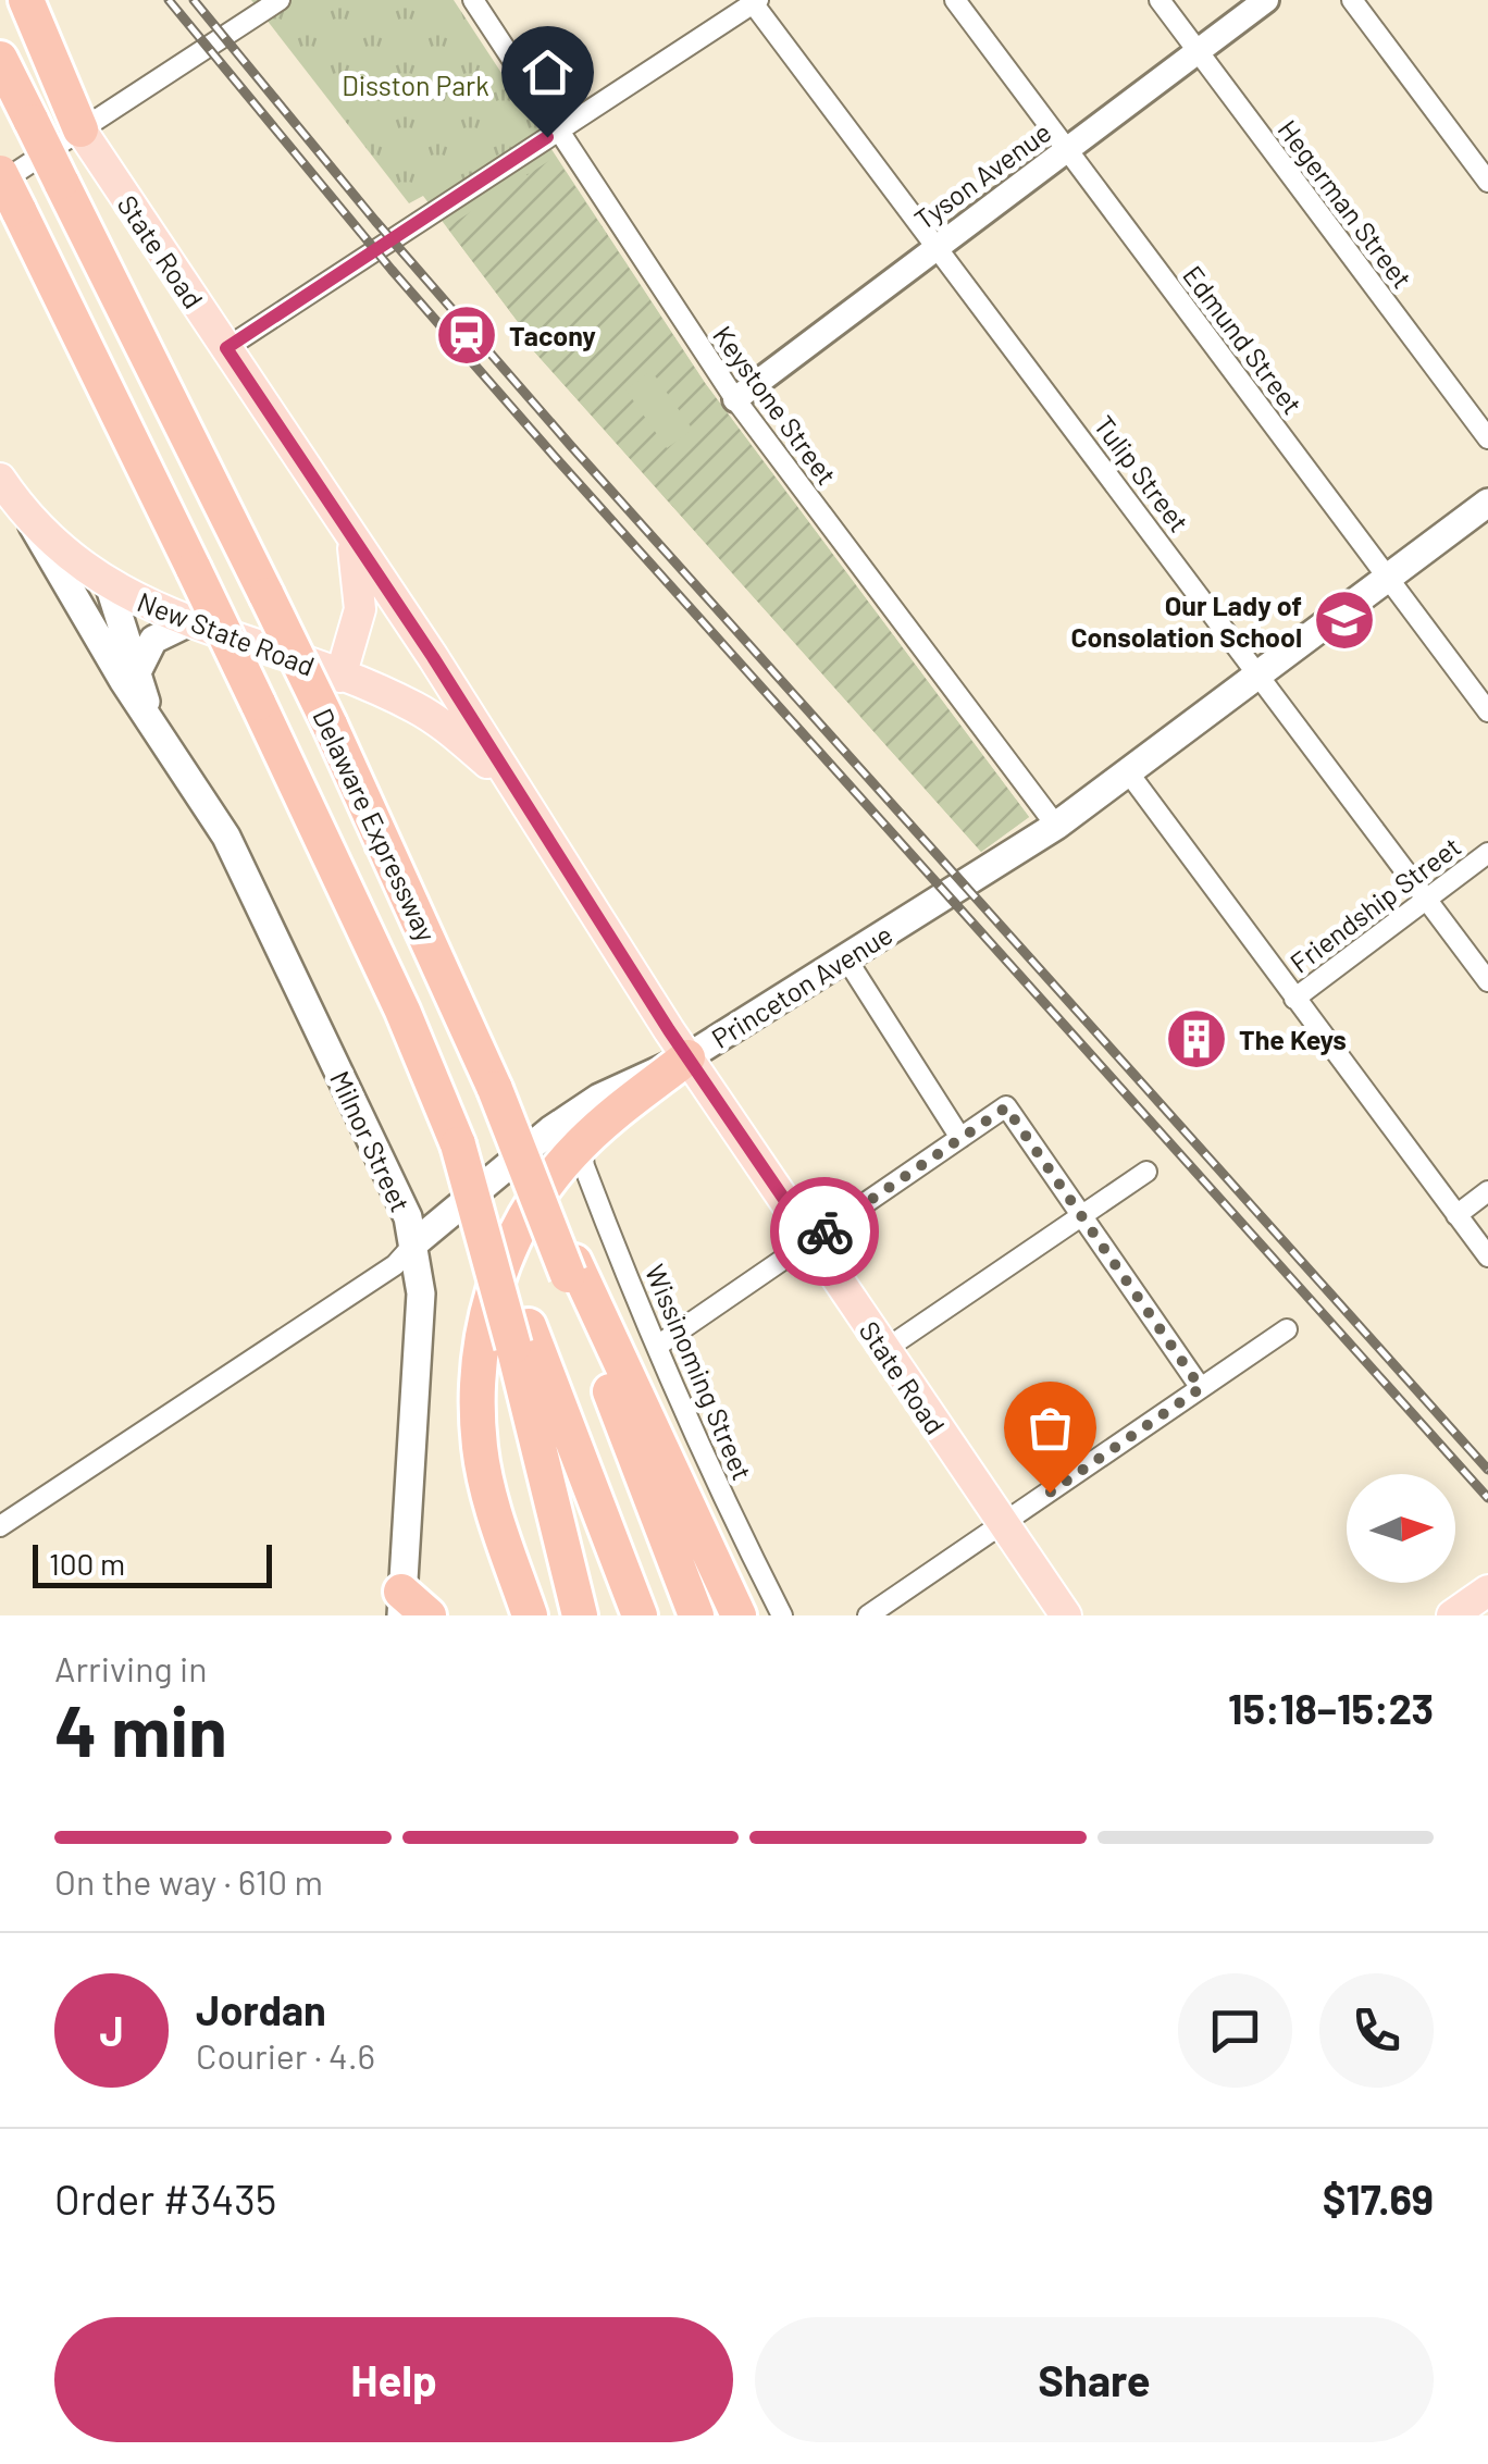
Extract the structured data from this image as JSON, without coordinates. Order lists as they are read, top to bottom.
{
  "streets": {
    "highway": ["Delaware Expressway"],
    "main road": [
      "State Road",
      "New State Road",
      "Princeton Avenue",
      "Milnor Street"
    ],
    "street": [
      "Tyson Avenue",
      "Hegerman Street",
      "Edmund Street",
      "Keystone Street",
      "Tulip Street",
      "Friendship Street",
      "Wissinoming Street"
    ]
  },
  "crossings": [
    ["Tyson Avenue", "Hegerman Street"],
    ["Tyson Avenue", "Edmund Street"],
    ["Tyson Avenue", "Keystone Street"],
    ["Tyson Avenue", "Tulip Street"],
    ["State Road", "New State Road"],
    ["State Road", "Princeton Avenue"],
    ["Edmund Street", "Princeton Avenue"],
    ["Keystone Street", "Princeton Avenue"],
    ["Tulip Street", "Friendship Street"],
    ["Tulip Street", "Princeton Avenue"],
    ["New State Road", "Milnor Street"],
    ["Princeton Avenue", "Milnor Street"]
  ],
  "parks": ["Disston Park"],
  "places": {
    "station": ["Tacony"],
    "school or university": ["Our Lady of Consolation School"],
    "building": ["The Keys"]
  },
  "scale_bar": "100 m",
  "north": "right",
  "page": {
    "scale": "100 m",
    "heading": ["4 min", "Arriving in", "15:18–15:23"],
    "panel": [
      "Jordan",
      "Courier · 4.6",
      "Order #3435",
      "$17.69"
    ],
    "bar": "On the way · 610 m",
    "round": "J",
    "buttons": ["Help", "Share"]
  }
}
